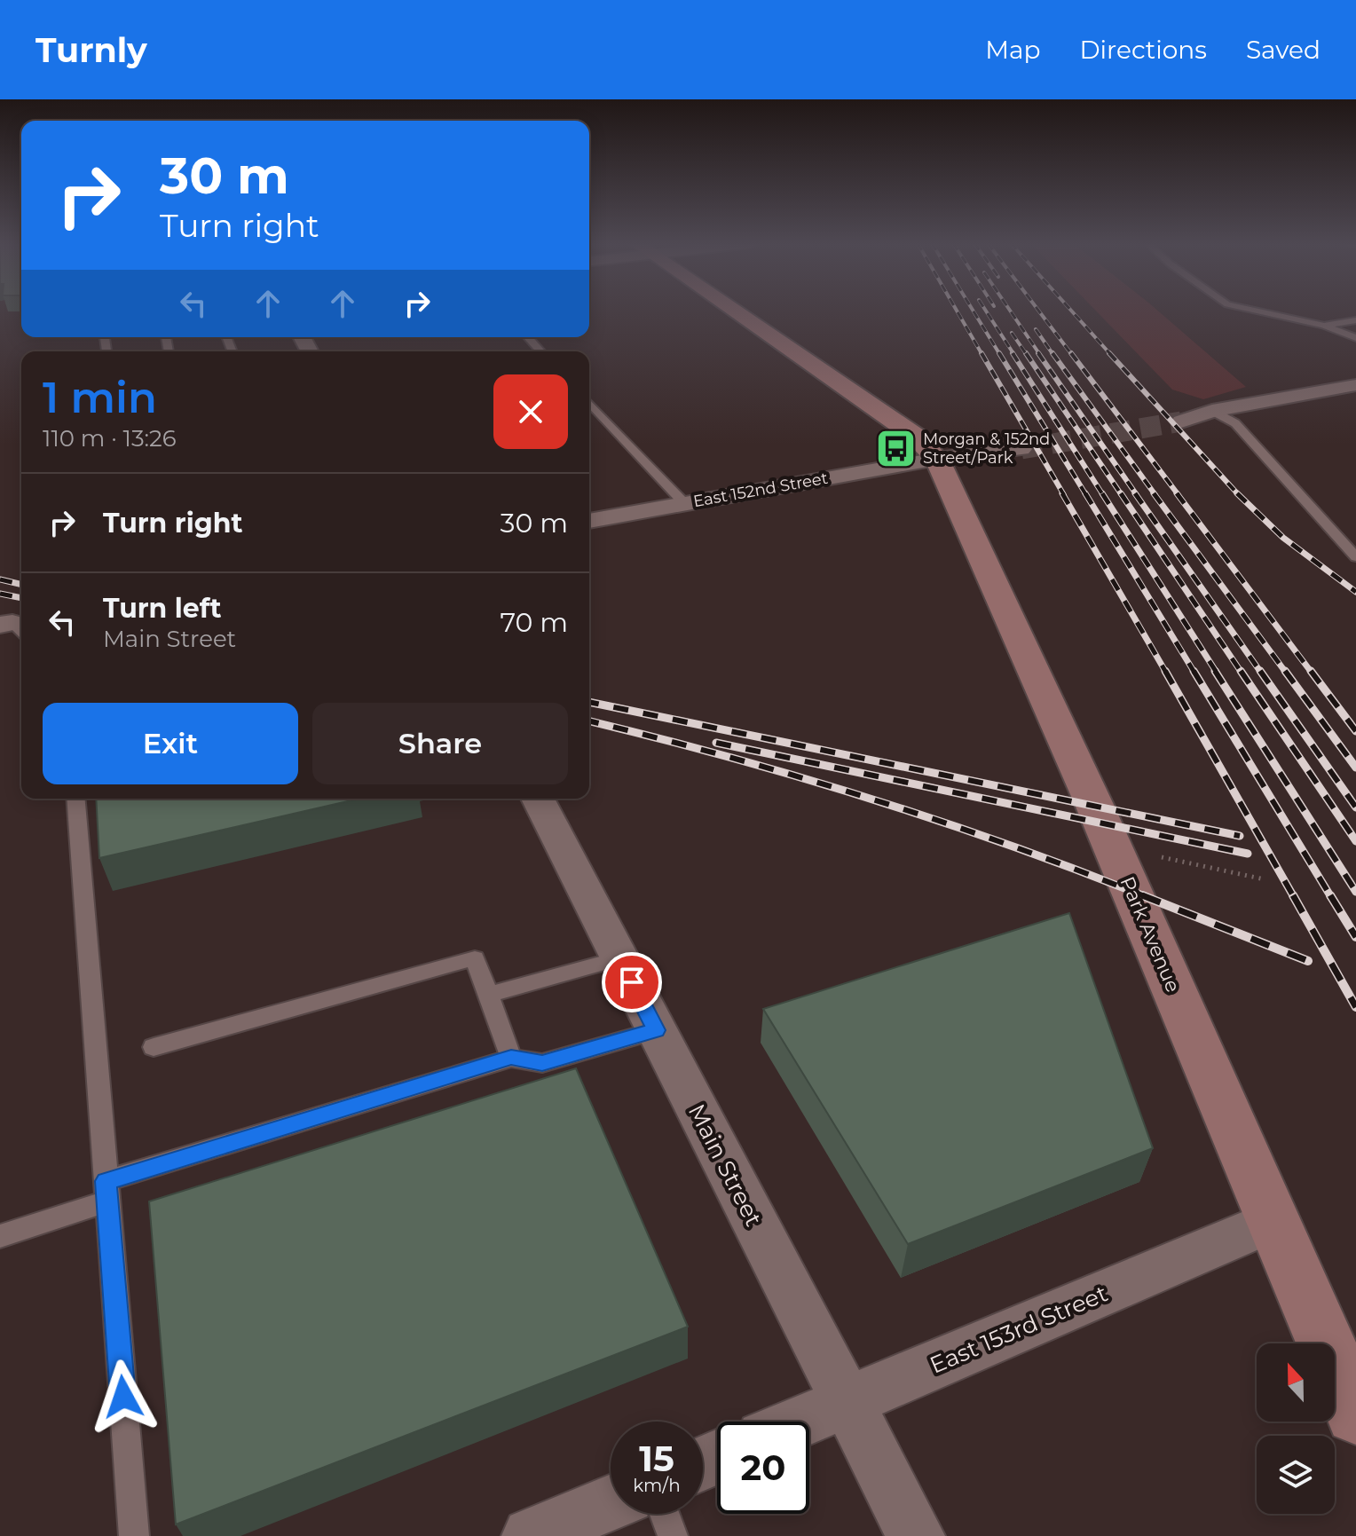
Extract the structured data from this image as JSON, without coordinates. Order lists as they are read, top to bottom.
{
  "streets": {
    "street": [
      "East 152nd Street",
      "Park Avenue",
      "Main Street",
      "East 153rd Street"
    ]
  },
  "crossings": [
    ["East 152nd Street", "Park Avenue"],
    ["Park Avenue", "East 153rd Street"],
    ["Main Street", "East 153rd Street"]
  ],
  "places": {
    "bus stop": ["Morgan & 152nd Street/Park"]
  },
  "north": "top",
  "page": {
    "header": "Turnly",
    "nav": ["Map", "Directions", "Saved"],
    "turn": ["30 m", "Turn right"],
    "heading": ["1 min", "110 m · 13:26"],
    "list": [
      {
        "name": "Turn right",
        "value": "30 m"
      },
      {
        "name": "Turn left",
        "note": "Main Street",
        "value": "70 m"
      }
    ],
    "buttons": ["Exit", "Share"],
    "speed": "15 km/h",
    "limit": "20"
  }
}
